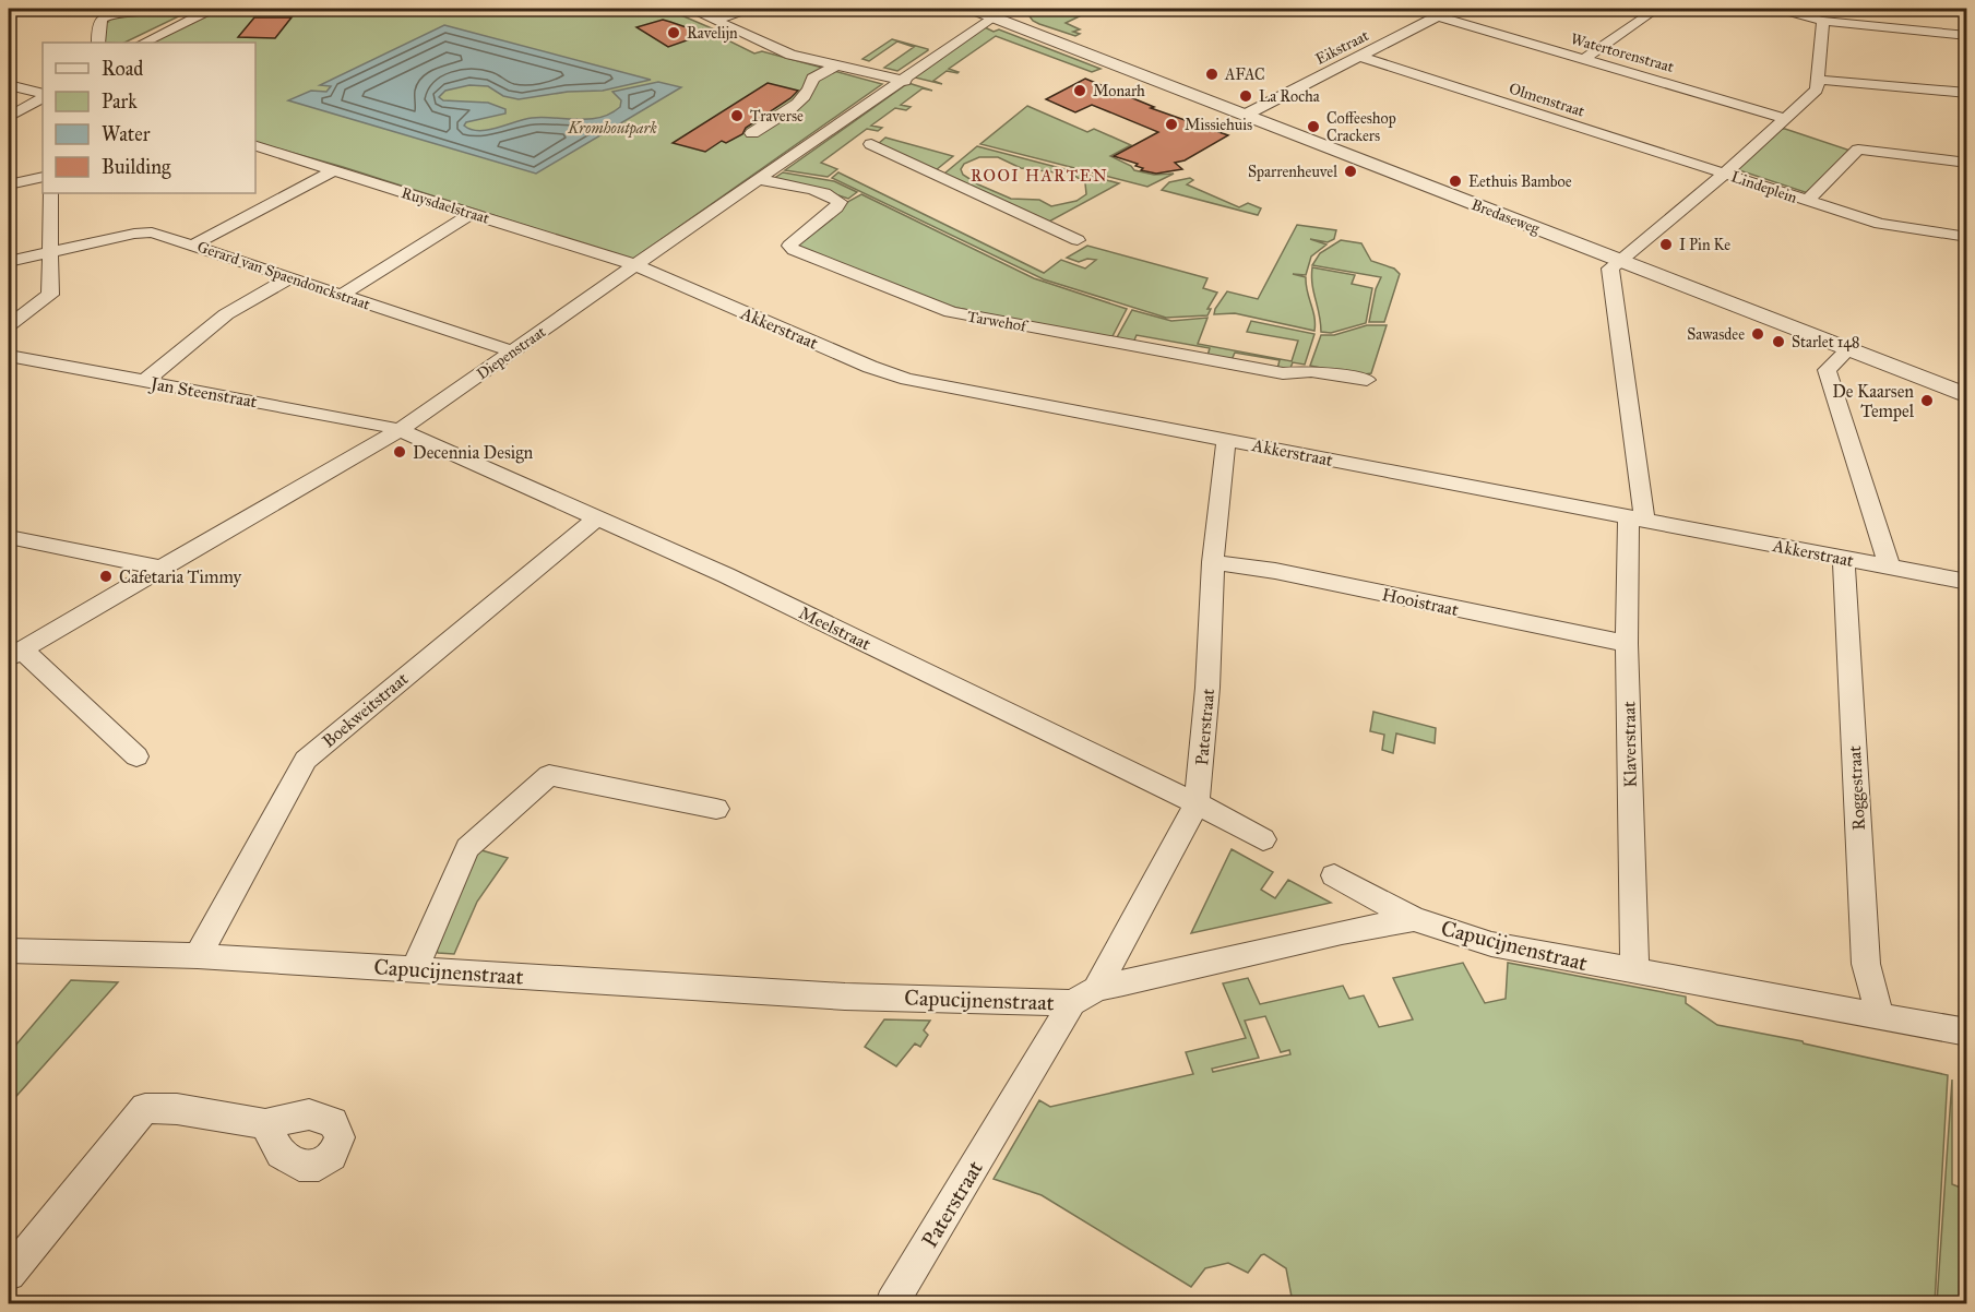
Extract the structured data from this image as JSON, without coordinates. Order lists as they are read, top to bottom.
{
  "streets": {
    "street": [
      "Eikstraat",
      "Watertorenstraat",
      "Olmenstraat",
      "Lindeplein",
      "Ruysdaelstraat",
      "Bredaseweg",
      "Gerard van Spaendonckstraat",
      "Tarwehof",
      "Akkerstraat",
      "Diepenstraat",
      "Jan Steenstraat",
      "Hooistraat",
      "Meelstraat",
      "Boekweitstraat",
      "Paterstraat",
      "Klaverstraat",
      "Roggestraat",
      "Capucijnenstraat"
    ]
  },
  "crossings": [
    ["Eikstraat", "Watertorenstraat"],
    ["Eikstraat", "Olmenstraat"],
    ["Eikstraat", "Bredaseweg"],
    ["Watertorenstraat", "Lindeplein"],
    ["Olmenstraat", "Lindeplein"],
    ["Ruysdaelstraat", "Akkerstraat"],
    ["Ruysdaelstraat", "Diepenstraat"],
    ["Bredaseweg", "Diepenstraat"],
    ["Bredaseweg", "Klaverstraat"],
    ["Gerard van Spaendonckstraat", "Diepenstraat"],
    ["Tarwehof", "Diepenstraat"],
    ["Akkerstraat", "Diepenstraat"],
    ["Akkerstraat", "Paterstraat"],
    ["Akkerstraat", "Klaverstraat"],
    ["Akkerstraat", "Roggestraat"],
    ["Diepenstraat", "Jan Steenstraat"],
    ["Diepenstraat", "Meelstraat"],
    ["Jan Steenstraat", "Meelstraat"],
    ["Hooistraat", "Paterstraat"],
    ["Hooistraat", "Klaverstraat"],
    ["Meelstraat", "Boekweitstraat"],
    ["Meelstraat", "Paterstraat"],
    ["Boekweitstraat", "Capucijnenstraat"],
    ["Paterstraat", "Capucijnenstraat"],
    ["Klaverstraat", "Capucijnenstraat"],
    ["Roggestraat", "Capucijnenstraat"]
  ],
  "districts": ["ROOI HARTEN"],
  "parks": ["Kromhoutpark"],
  "places": [
    "Ravelijn",
    "AFAC",
    "Monarh",
    "La Rocha",
    "Traverse",
    "Missiehuis",
    "Coffeeshop Crackers",
    "Sparrenheuvel",
    "Eethuis Bamboe",
    "I Pin Ke",
    "Sawasdee",
    "Starlet 148",
    "De Kaarsen Tempel",
    "Decennia Design",
    "Cafetaria Timmy"
  ],
  "legend": [
    "Road",
    "Park",
    "Water",
    "Building"
  ]
}
